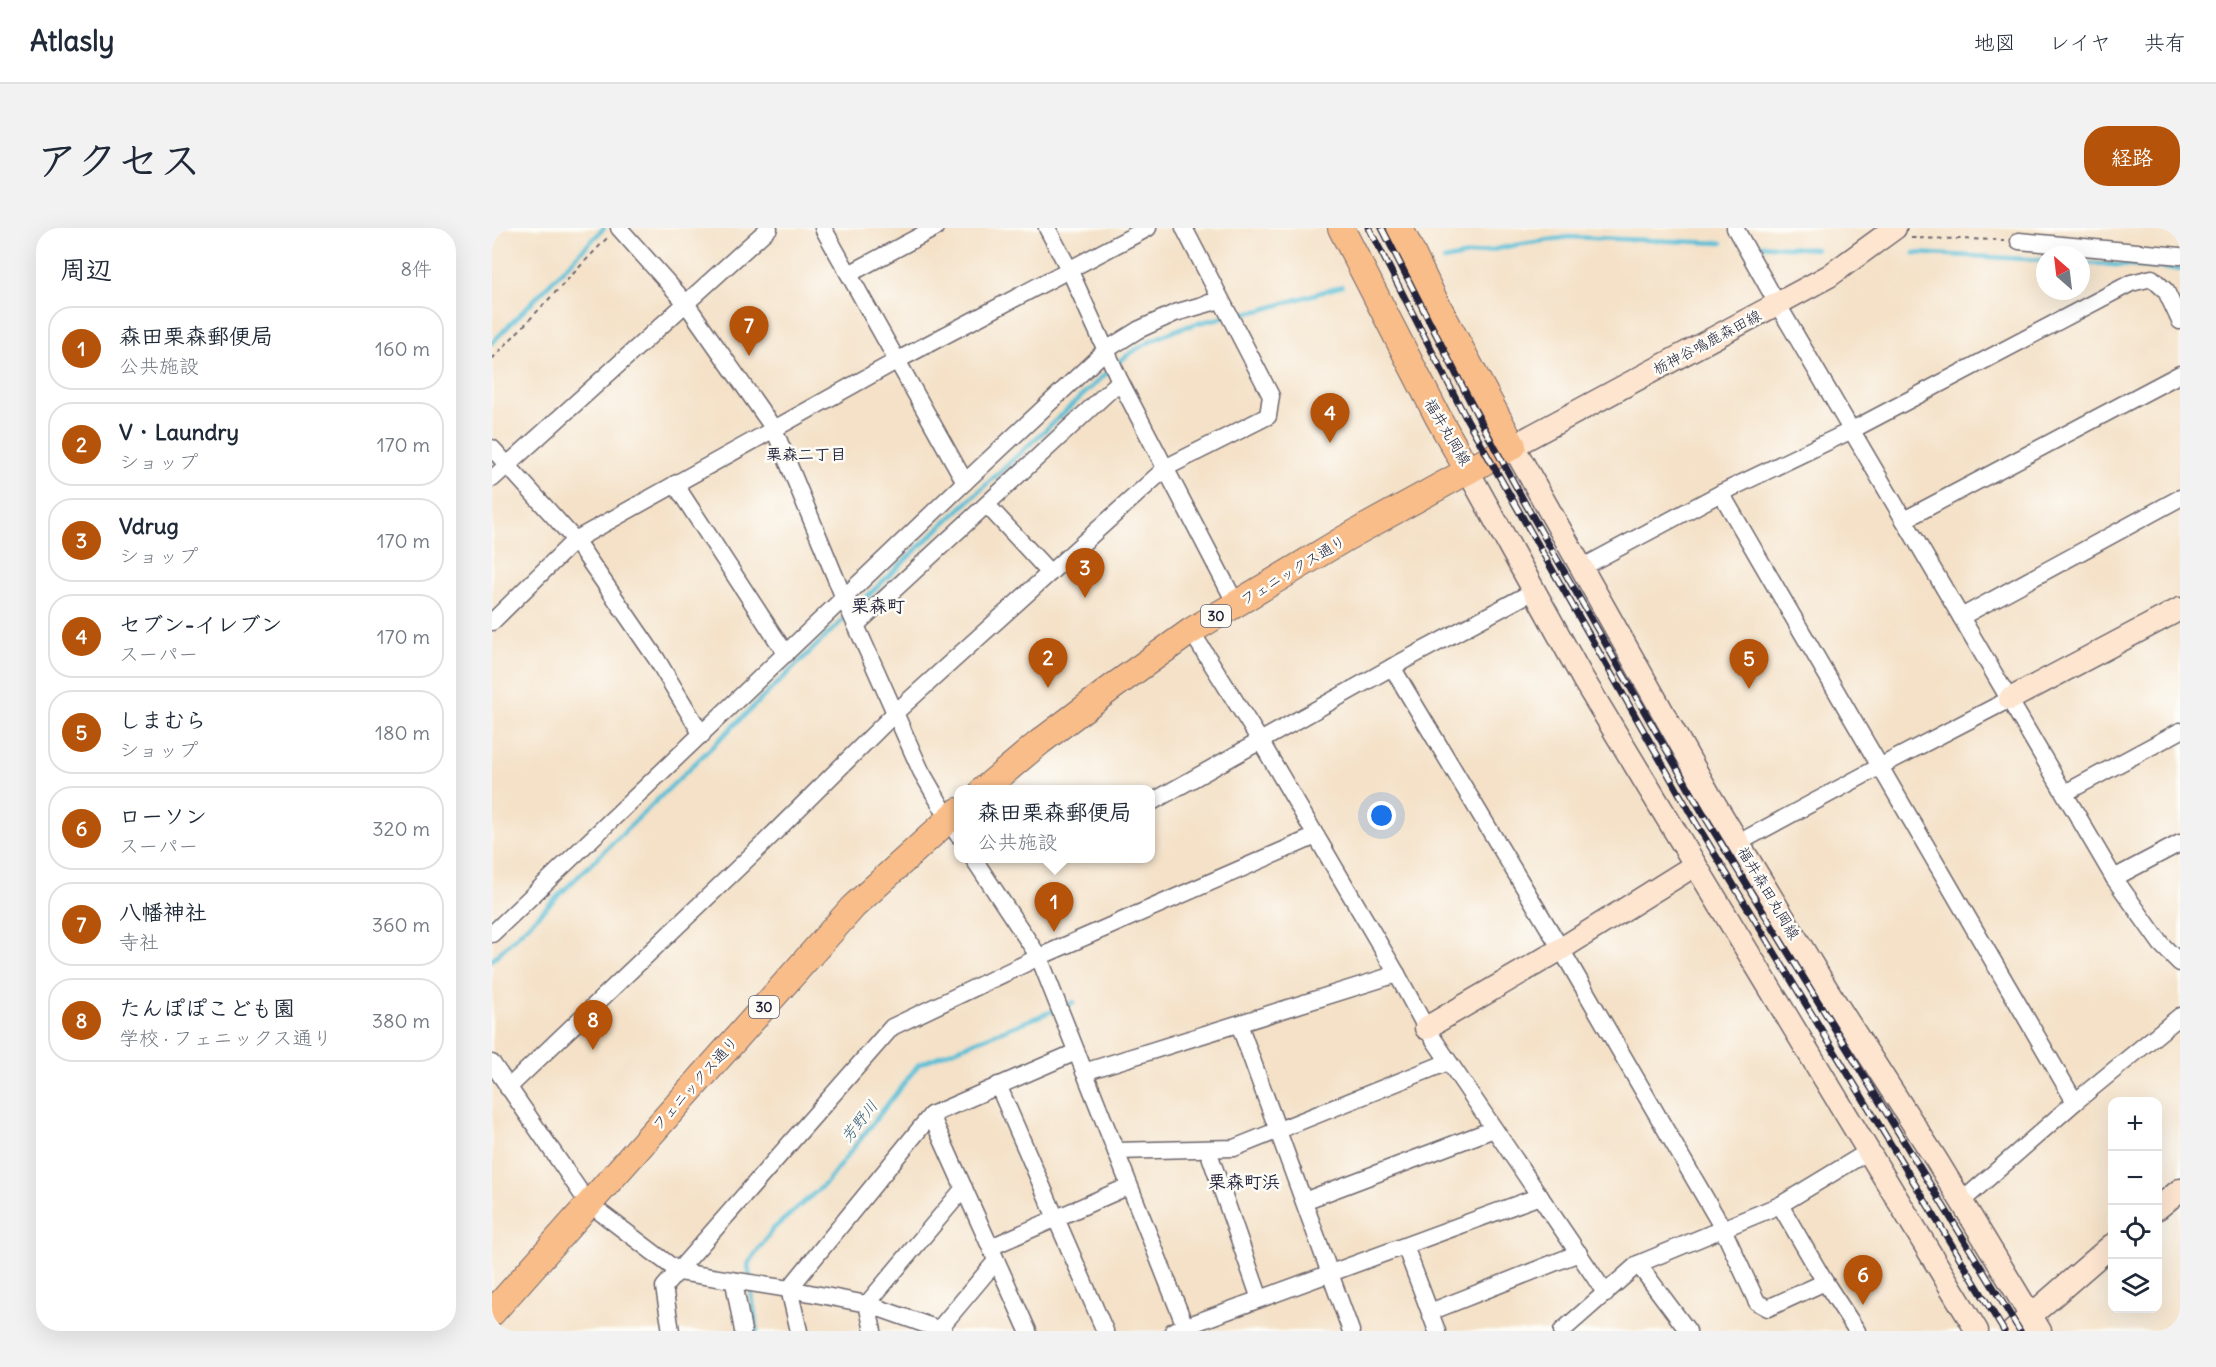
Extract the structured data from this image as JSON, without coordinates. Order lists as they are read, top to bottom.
{
  "streets": {
    "main road": [
      "栃神谷鳴鹿森田線",
      "福井丸岡線",
      "フェニックス通り",
      "30",
      "福井森田丸岡線"
    ]
  },
  "crossings": [
    ["栃神谷鳴鹿森田線", "福井丸岡線"],
    ["栃神谷鳴鹿森田線", "福井森田丸岡線"],
    ["福井丸岡線", "フェニックス通り"],
    ["福井丸岡線", "福井森田丸岡線"]
  ],
  "districts": ["栗森二丁目", "栗森町", "栗森町浜"],
  "water": ["芳野川"],
  "north": "top left",
  "page": {
    "header": "Atlasly",
    "nav": ["地図", "レイヤ", "共有"],
    "title": "アクセス",
    "buttons": "経路",
    "heading": ["周辺", "8件"],
    "list": [
      {
        "mark": "1",
        "name": "森田栗森郵便局",
        "note": "公共施設",
        "value": "160 m"
      },
      {
        "mark": "2",
        "name": "V・Laundry",
        "note": "ショップ",
        "value": "170 m"
      },
      {
        "mark": "3",
        "name": "Vdrug",
        "note": "ショップ",
        "value": "170 m"
      },
      {
        "mark": "4",
        "name": "セブン-イレブン",
        "note": "スーパー",
        "value": "170 m"
      },
      {
        "mark": "5",
        "name": "しまむら",
        "note": "ショップ",
        "value": "180 m"
      },
      {
        "mark": "6",
        "name": "ローソン",
        "note": "スーパー",
        "value": "320 m"
      },
      {
        "mark": "7",
        "name": "八幡神社",
        "note": "寺社",
        "value": "360 m"
      },
      {
        "mark": "8",
        "name": "たんぽぽこども園",
        "note": "学校 · フェニックス通り",
        "value": "380 m"
      }
    ],
    "pins": [
      "7",
      "4",
      "3",
      "2",
      "5",
      "1",
      "8",
      "6"
    ],
    "popup": ["森田栗森郵便局", "公共施設"],
    "map_buttons": ["+", "−"]
  }
}
